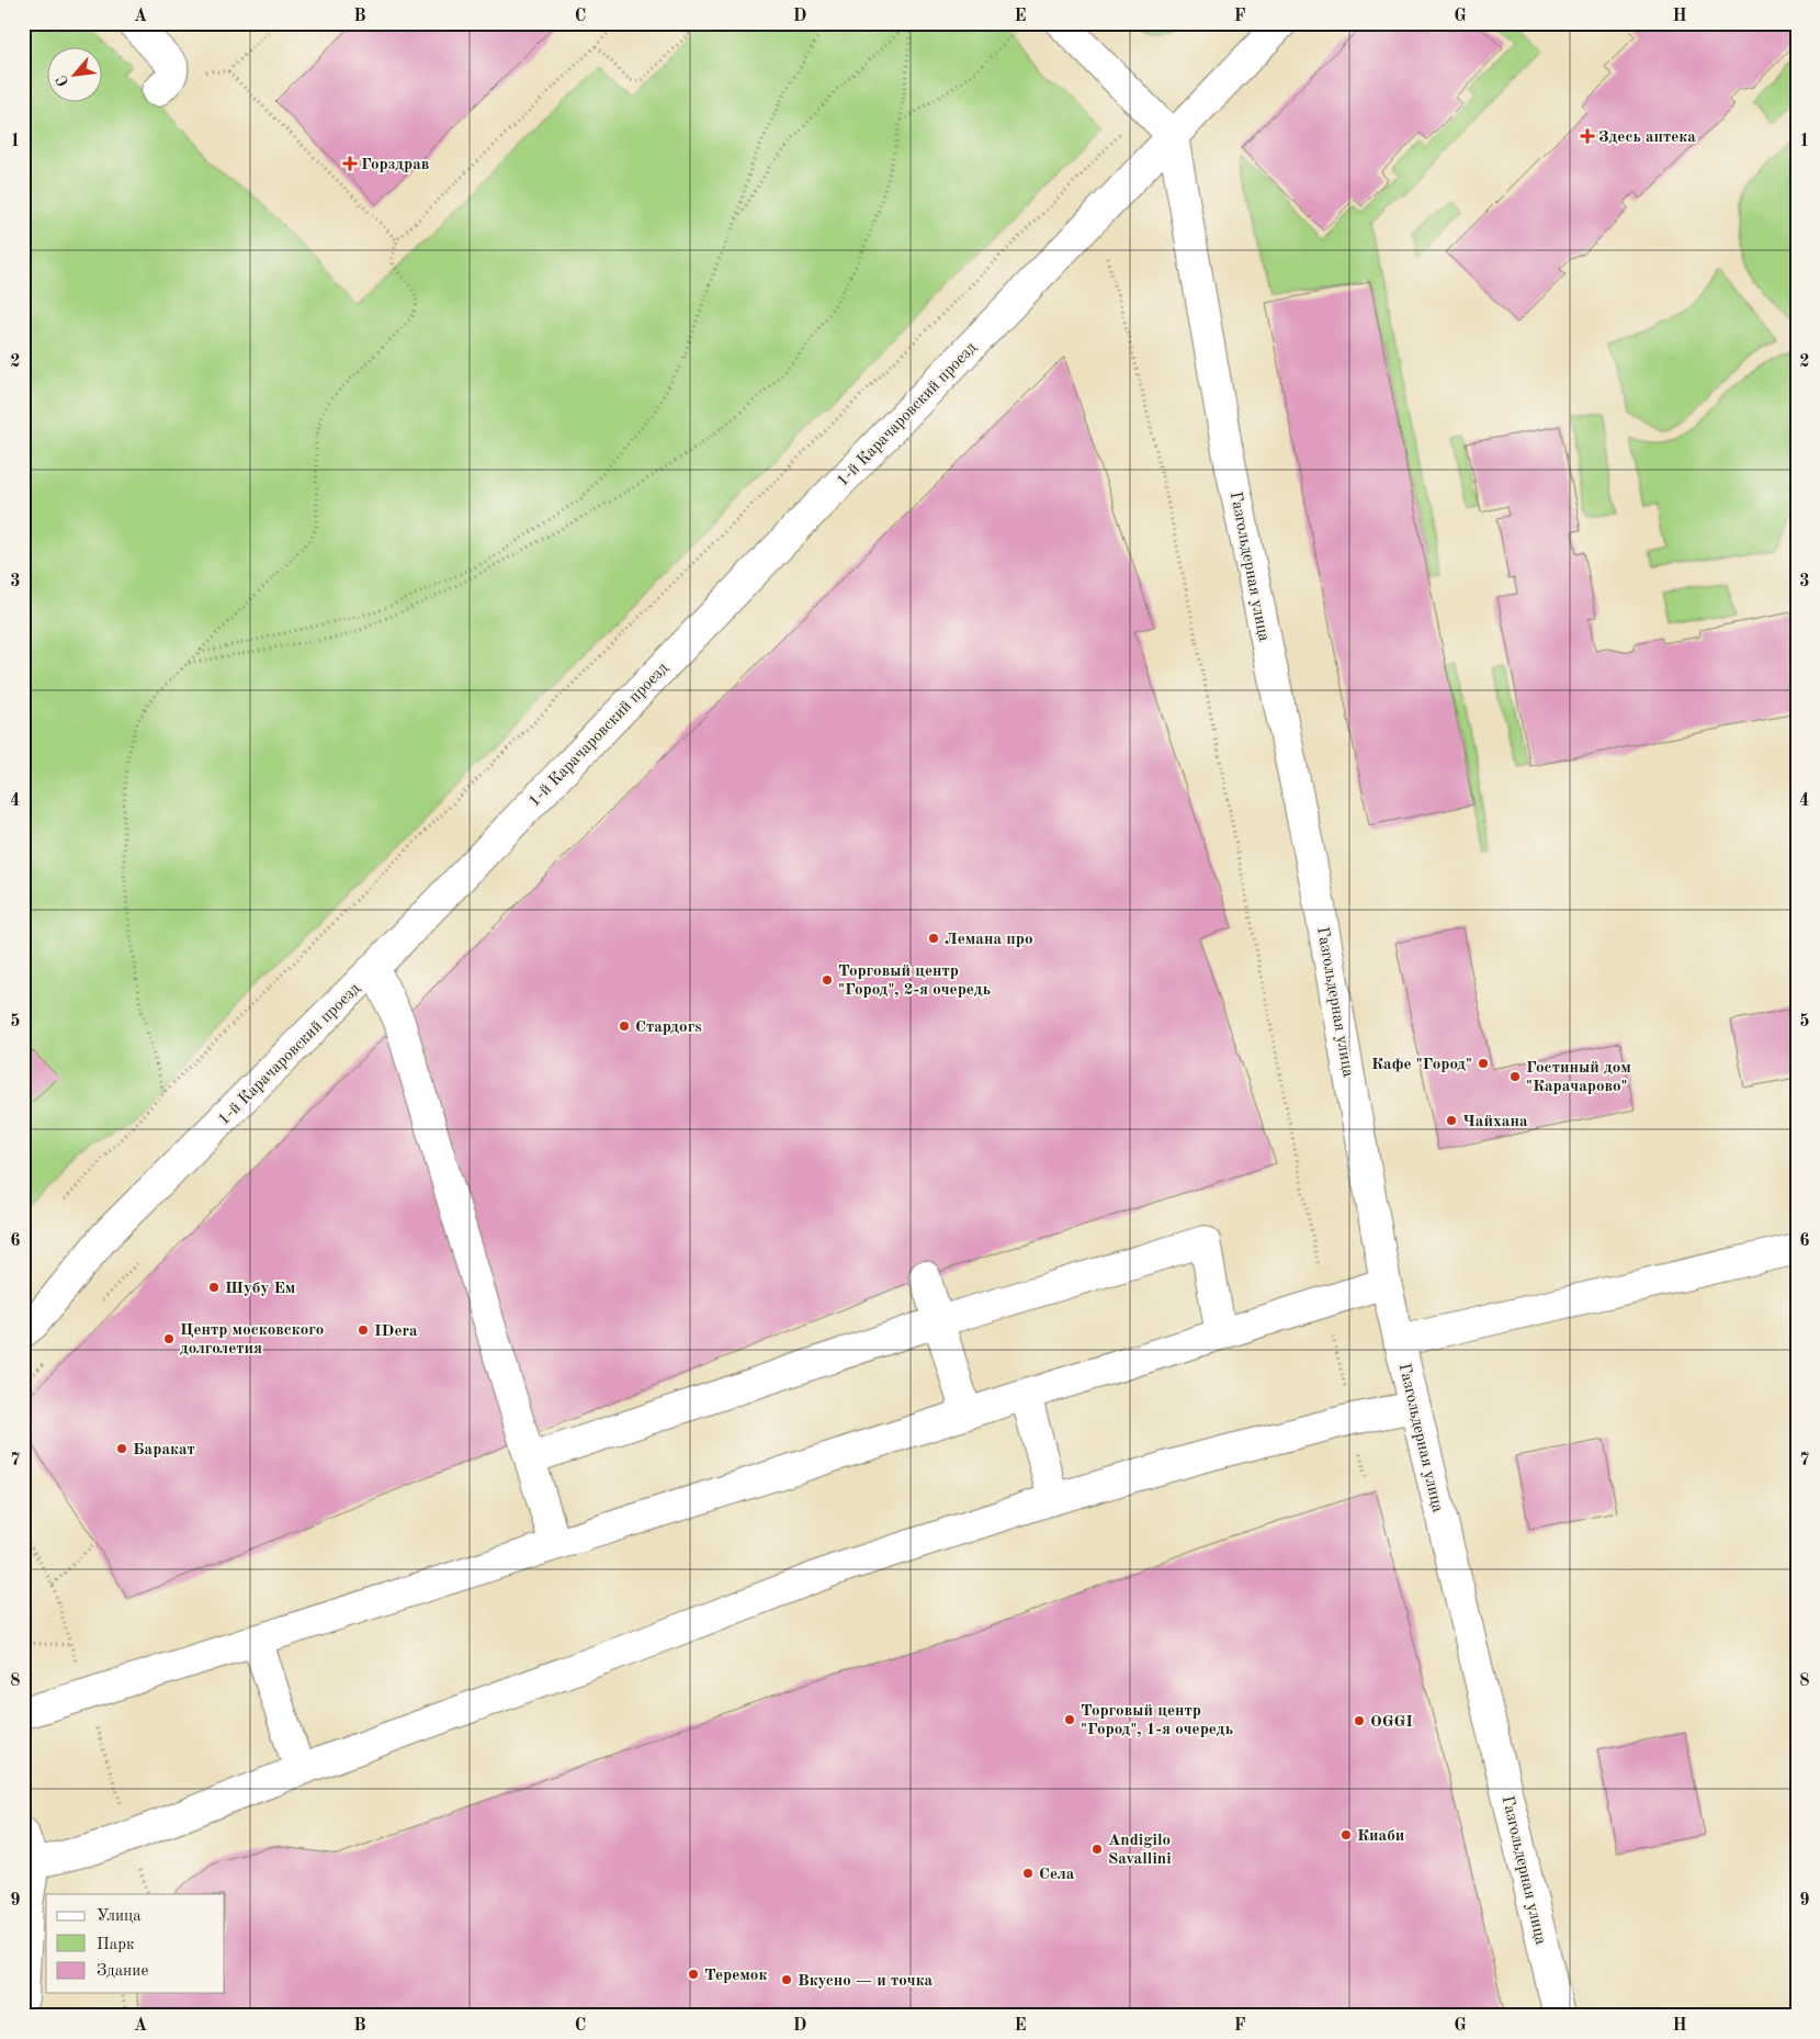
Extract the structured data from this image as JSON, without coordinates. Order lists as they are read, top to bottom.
{
  "streets": {
    "street": ["1-й Карачаровский проезд", "Газгольдерная улица"]
  },
  "crossings": [
    ["1-й Карачаровский проезд", "Газгольдерная улица"]
  ],
  "places": {
    "health": ["Здесь аптека", "Горздрав"],
    "other": [
      "Лемана про",
      "Торговый центр \"Город\", 2-я очередь",
      "Стардогs",
      "Кафе \"Город\"",
      "Гостиный дом \"Карачарово\"",
      "Чайхана",
      "Шубу Ем",
      "IDera",
      "Центр московского долголетия",
      "Баракат",
      "Торговый центр \"Город\", 1-я очередь",
      "OGGI",
      "Киаби",
      "Andigilo Savallini",
      "Села",
      "Теремок",
      "Вкусно — и точка"
    ]
  },
  "legend": ["Улица", "Парк", "Здание"],
  "north": "bottom left",
  "grid": {
    "columns": [
      "A",
      "B",
      "C",
      "D",
      "E",
      "F",
      "G",
      "H"
    ],
    "rows": [
      "1",
      "2",
      "3",
      "4",
      "5",
      "6",
      "7",
      "8",
      "9"
    ]
  }
}
